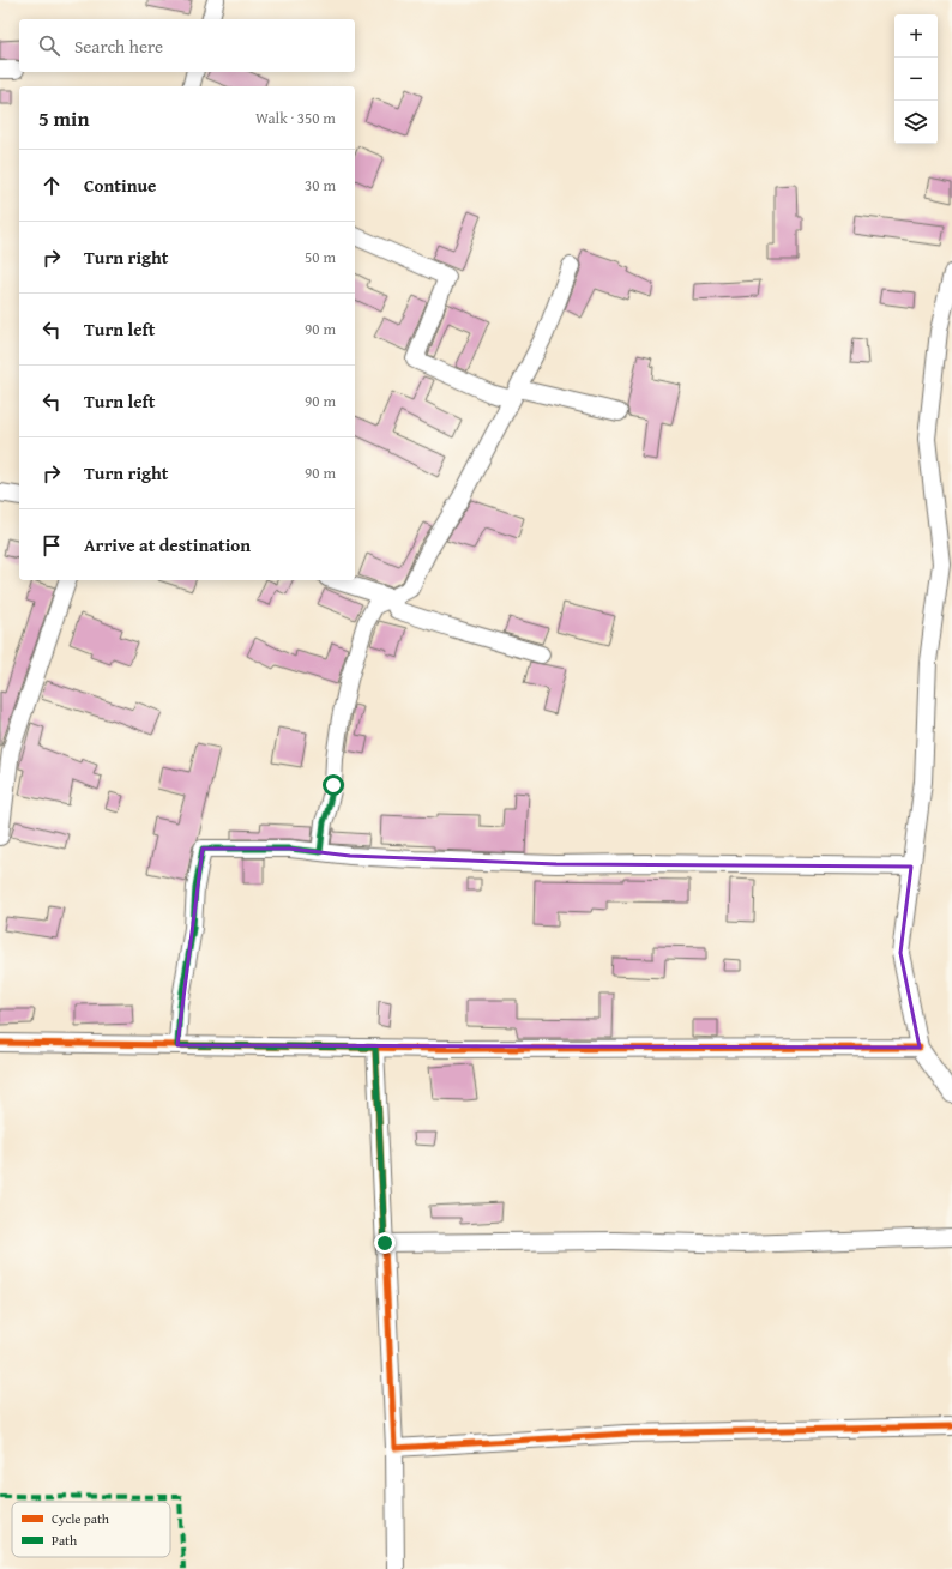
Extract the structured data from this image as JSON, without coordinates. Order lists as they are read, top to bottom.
{
  "legend": ["Cycle path", "Path"],
  "page": {
    "map_buttons": ["+", "−"],
    "search": "Search here",
    "heading": ["5 min", "Walk · 350 m"],
    "list": [
      ["Continue", "30 m"],
      ["Turn right", "50 m"],
      ["Turn left", "90 m"],
      ["Turn left", "90 m"],
      ["Turn right", "90 m"],
      "Arrive at destination"
    ]
  }
}
